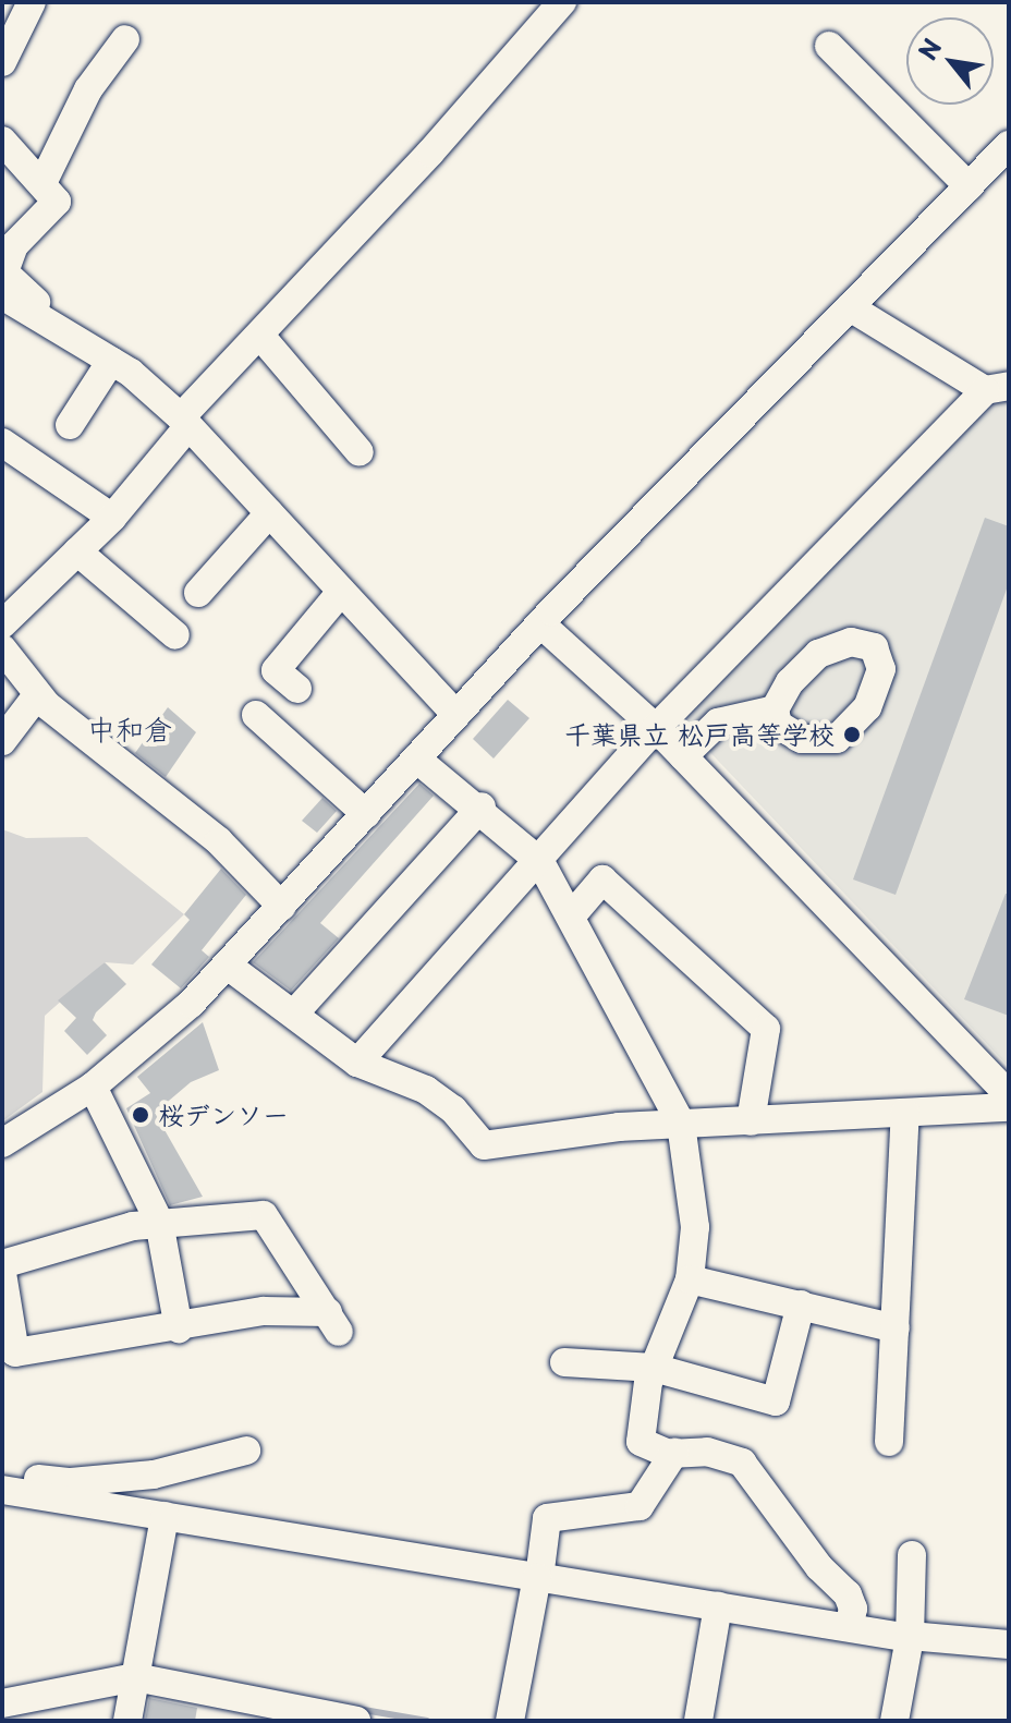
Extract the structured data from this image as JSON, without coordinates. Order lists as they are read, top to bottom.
{
  "districts": ["中和倉"],
  "places": ["千葉県立 松戸高等学校", "桜デンソー"],
  "north": "top left"
}
